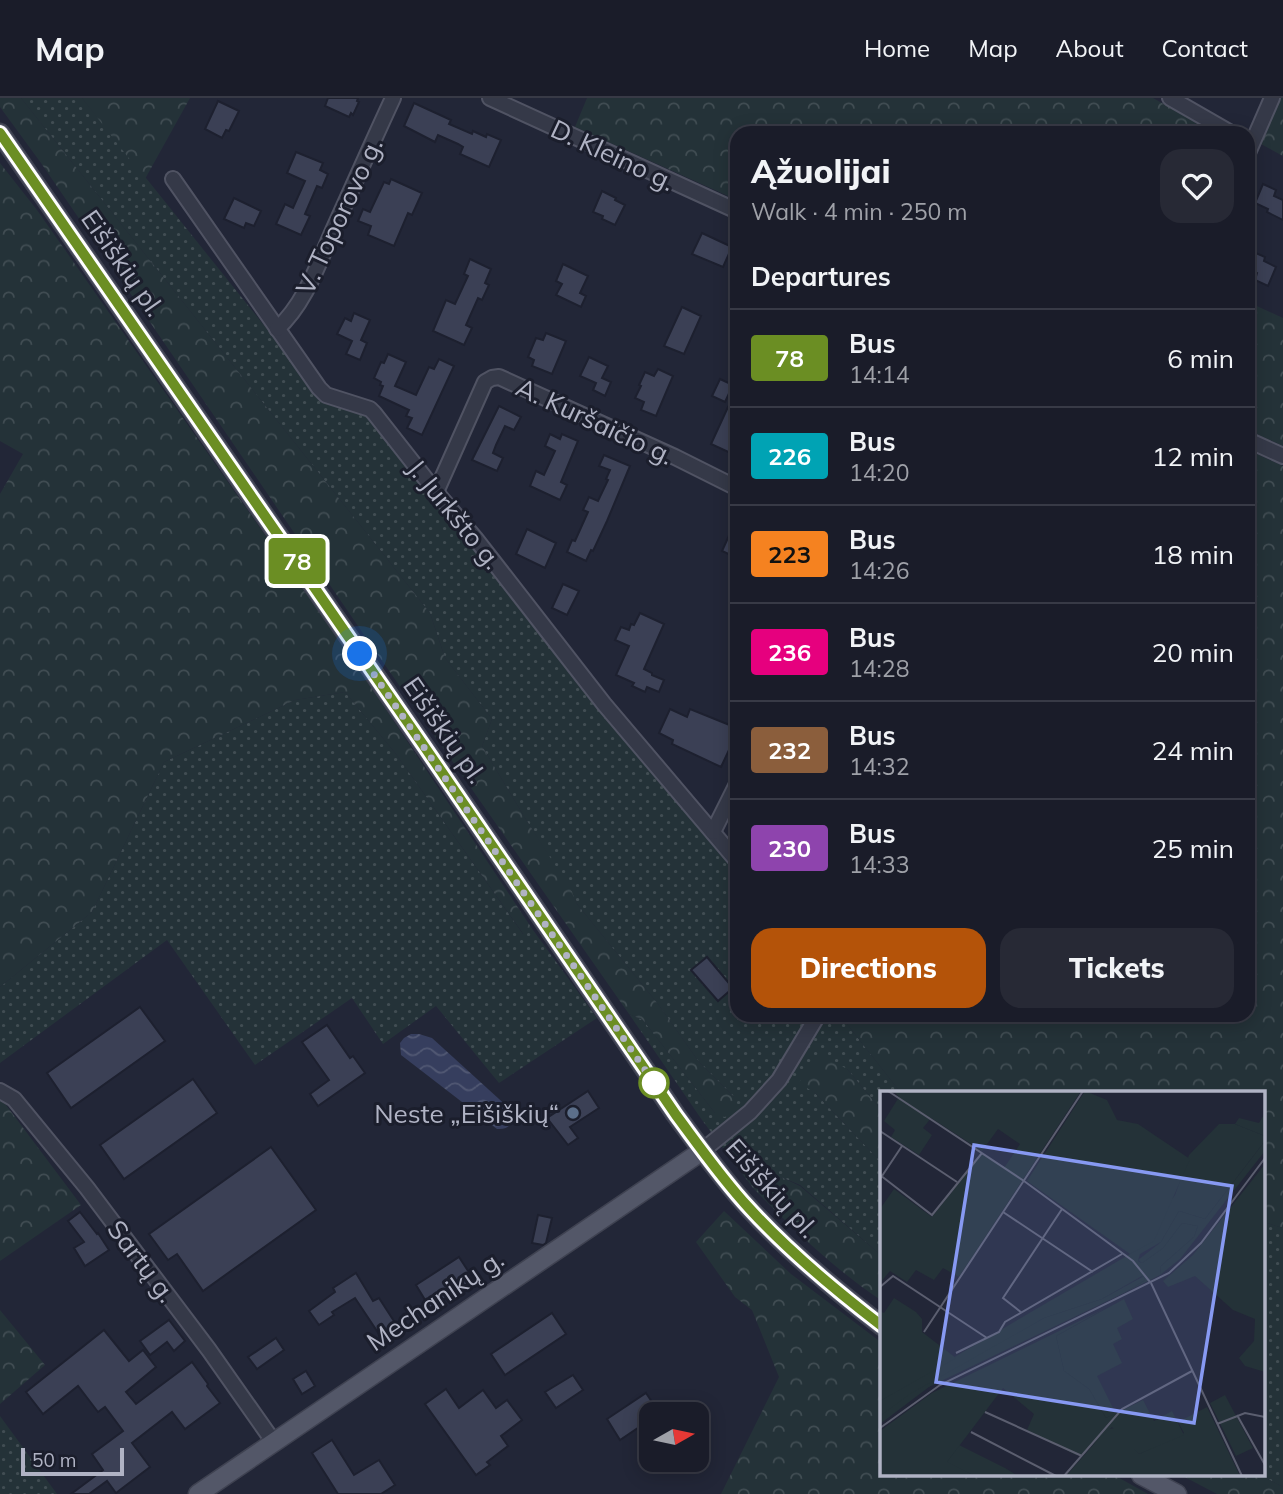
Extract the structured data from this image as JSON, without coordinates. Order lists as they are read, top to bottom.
{
  "streets": {
    "main road": ["Eišiškių pl.", "Mechanikų g."],
    "street": [
      "D. Kleino g.",
      "V. Toporovo g.",
      "A. Kuršaičio g.",
      "J. Jurkšto g.",
      "Sartų g."
    ]
  },
  "crossings": [
    ["V. Toporovo g.", "J. Jurkšto g."],
    ["Eišiškių pl.", "Mechanikų g."],
    ["A. Kuršaičio g.", "J. Jurkšto g."],
    ["Sartų g.", "Mechanikų g."]
  ],
  "places": ["Neste „Eišiškių“"],
  "lines": ["bus line 78"],
  "scale_bar": "50 m",
  "north": "right",
  "page": {
    "header": "Map",
    "nav": [
      "Home",
      "Map",
      "About",
      "Contact"
    ],
    "on_map": "78",
    "heading": [
      ["Ąžuolijai", "Walk · 4 min · 250 m"],
      "Departures"
    ],
    "list": [
      {
        "mark": "78",
        "name": "Bus",
        "note": "14:14",
        "value": "6 min"
      },
      {
        "mark": "226",
        "name": "Bus",
        "note": "14:20",
        "value": "12 min"
      },
      {
        "mark": "223",
        "name": "Bus",
        "note": "14:26",
        "value": "18 min"
      },
      {
        "mark": "236",
        "name": "Bus",
        "note": "14:28",
        "value": "20 min"
      },
      {
        "mark": "232",
        "name": "Bus",
        "note": "14:32",
        "value": "24 min"
      },
      {
        "mark": "230",
        "name": "Bus",
        "note": "14:33",
        "value": "25 min"
      }
    ],
    "buttons": ["Directions", "Tickets"],
    "scale": "50 m"
  }
}
